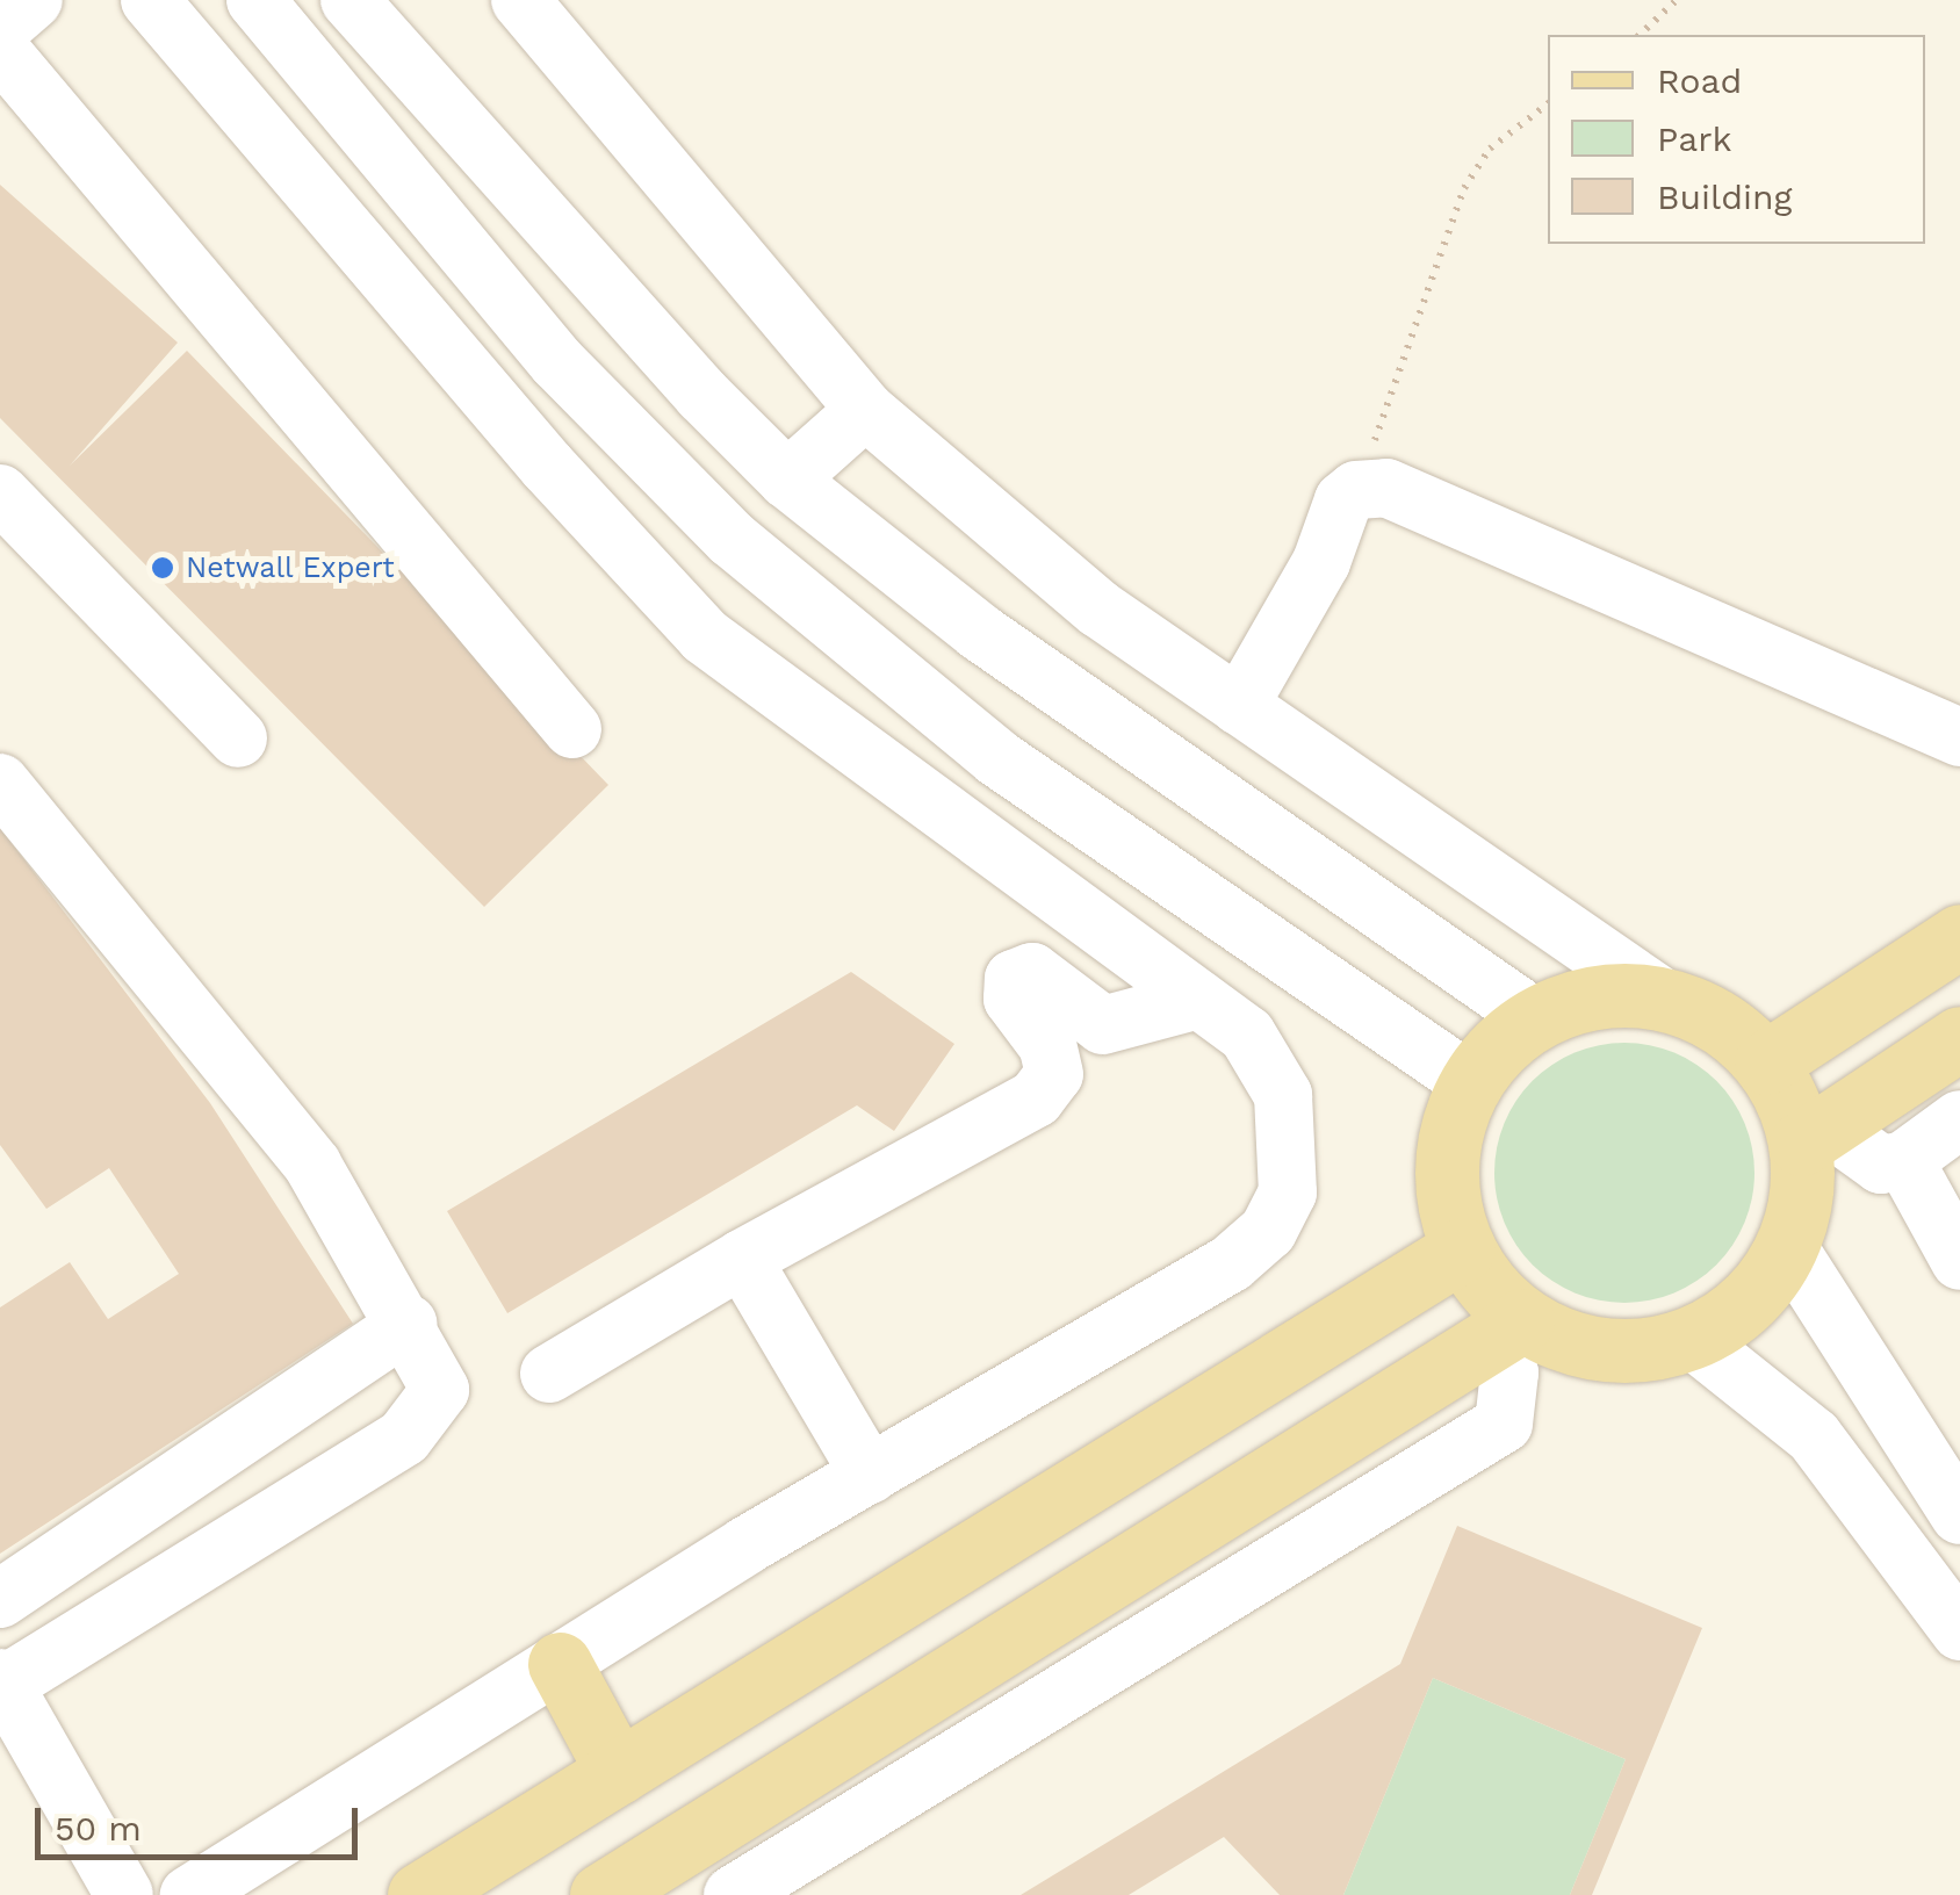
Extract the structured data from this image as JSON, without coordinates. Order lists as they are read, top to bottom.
{
  "places": ["Netwall Expert"],
  "legend": ["Road", "Park", "Building"],
  "scale_bar": "50 m"
}
